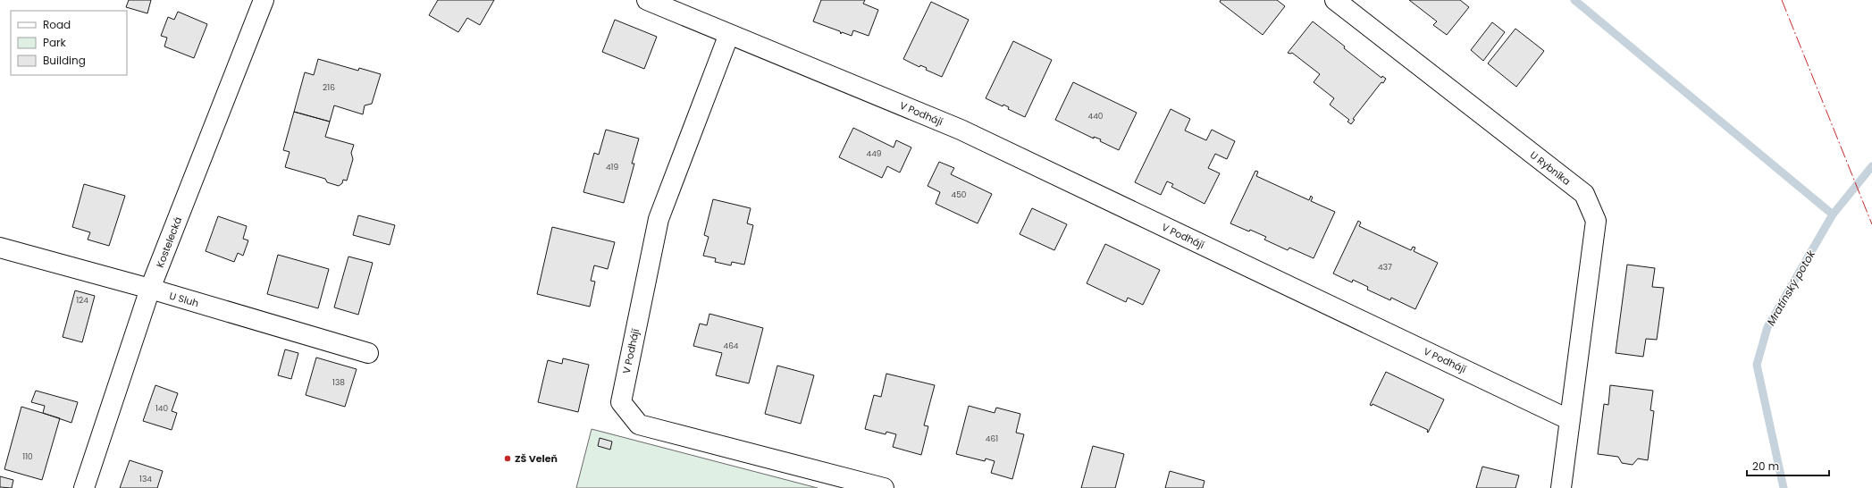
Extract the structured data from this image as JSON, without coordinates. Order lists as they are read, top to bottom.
{
  "streets": {
    "street": [
      "V Podhájí",
      "U Rybníka",
      "Kostelecká",
      "U Sluh"
    ]
  },
  "crossings": [
    ["V Podhájí", "U Rybníka"],
    ["Kostelecká", "U Sluh"]
  ],
  "water": ["Mratínský potok"],
  "places": ["ZŠ Veleň"],
  "house_numbers": [
    "216",
    "440",
    "449",
    "419",
    "450",
    "437",
    "124",
    "464",
    "138",
    "140",
    "461",
    "110",
    "134"
  ],
  "legend": ["Road", "Park", "Building"],
  "scale_bar": "20 m"
}
